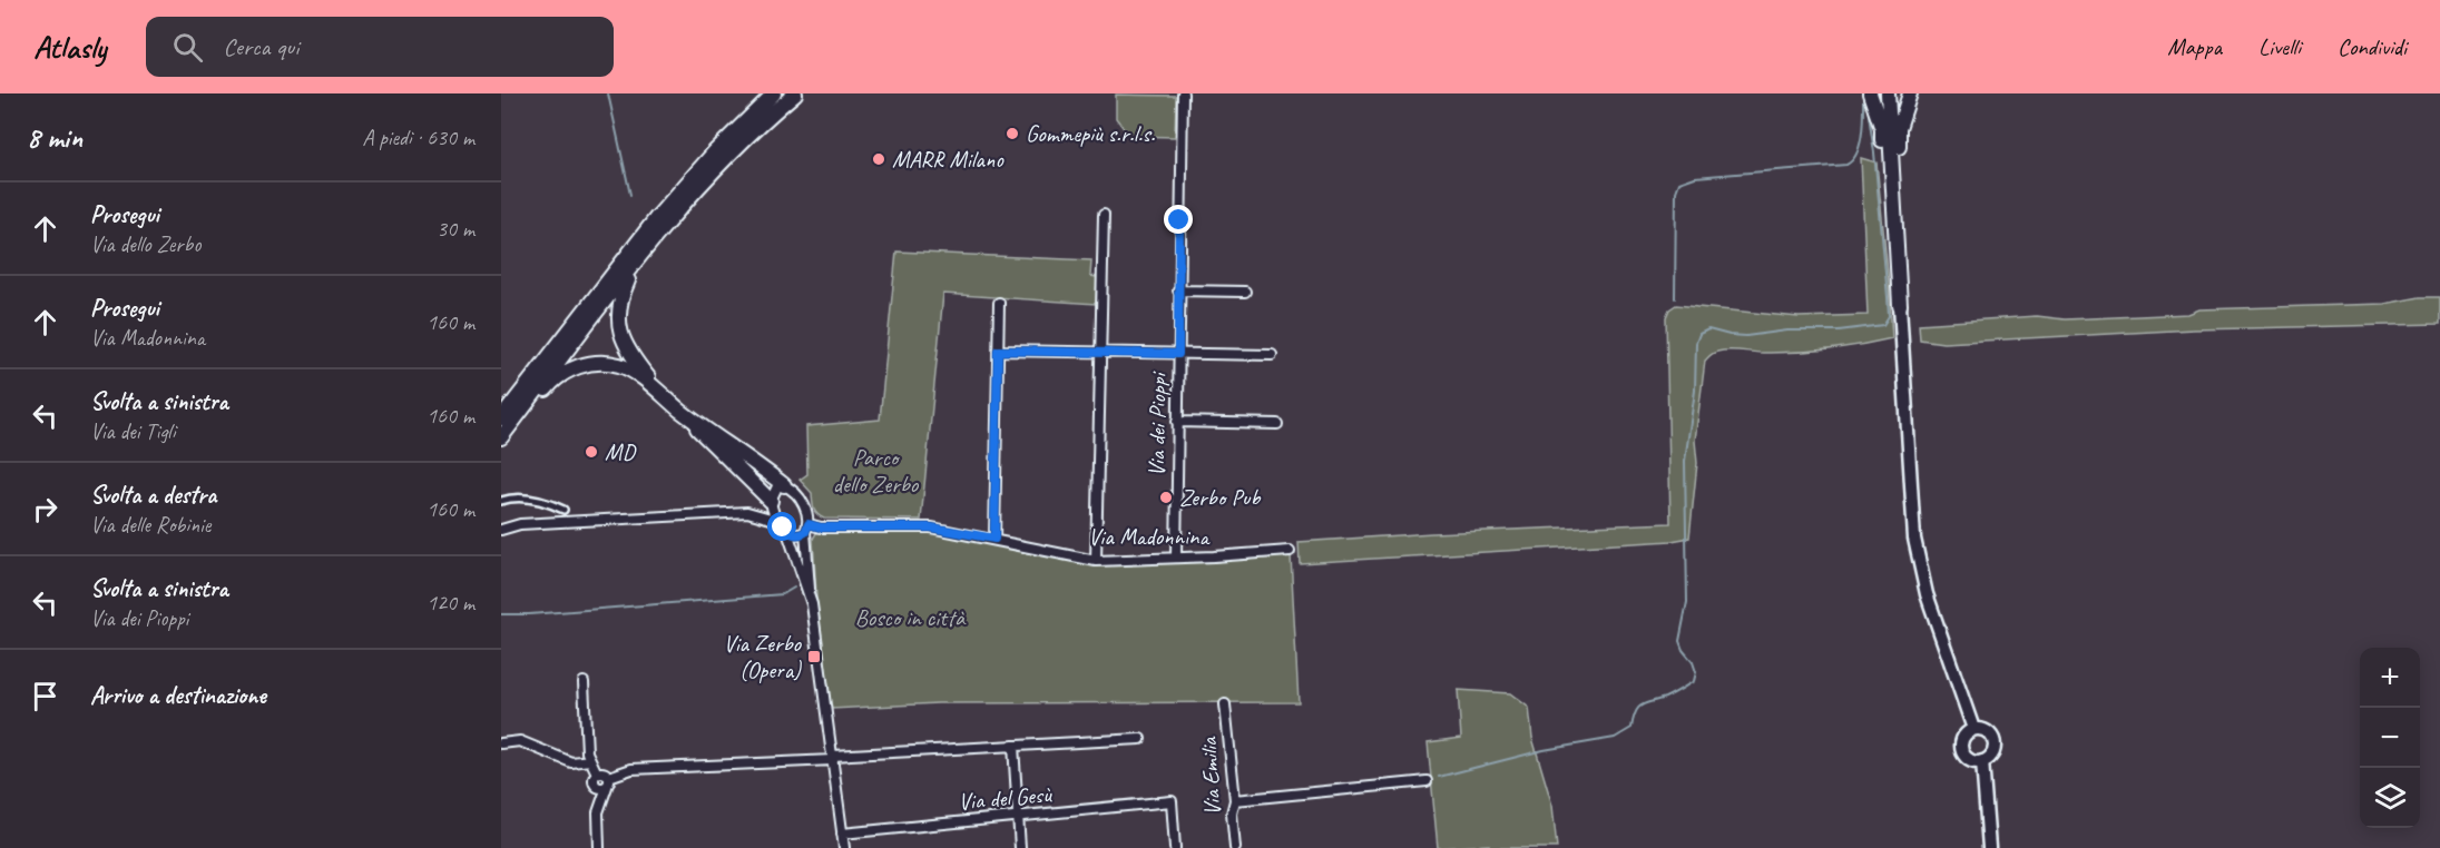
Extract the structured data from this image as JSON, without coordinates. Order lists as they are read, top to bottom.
{
  "streets": {
    "street": [
      "Via dei Pioppi",
      "Via Madonnina",
      "Via Emilia",
      "Via del Gesù"
    ]
  },
  "crossings": [
    ["Via dei Pioppi", "Via Madonnina"]
  ],
  "parks": ["Parco dello Zerbo", "Bosco in città"],
  "places": {
    "other": [
      "Gommepiù s.r.l.s.",
      "MARR Milano",
      "MD",
      "Zerbo Pub"
    ],
    "transit": ["Via Zerbo (Opera)"]
  },
  "page": {
    "header": "Atlasly",
    "search": "Cerca qui",
    "nav": ["Mappa", "Livelli", "Condividi"],
    "heading": ["8 min", "A piedi · 630 m"],
    "list": [
      ["Prosegui", "Via dello Zerbo", "30 m"],
      ["Prosegui", "Via Madonnina", "160 m"],
      ["Svolta a sinistra", "Via dei Tigli", "160 m"],
      ["Svolta a destra", "Via delle Robinie", "160 m"],
      ["Svolta a sinistra", "Via dei Pioppi", "120 m"],
      "Arrivo a destinazione"
    ],
    "map_buttons": ["+", "−"]
  }
}
